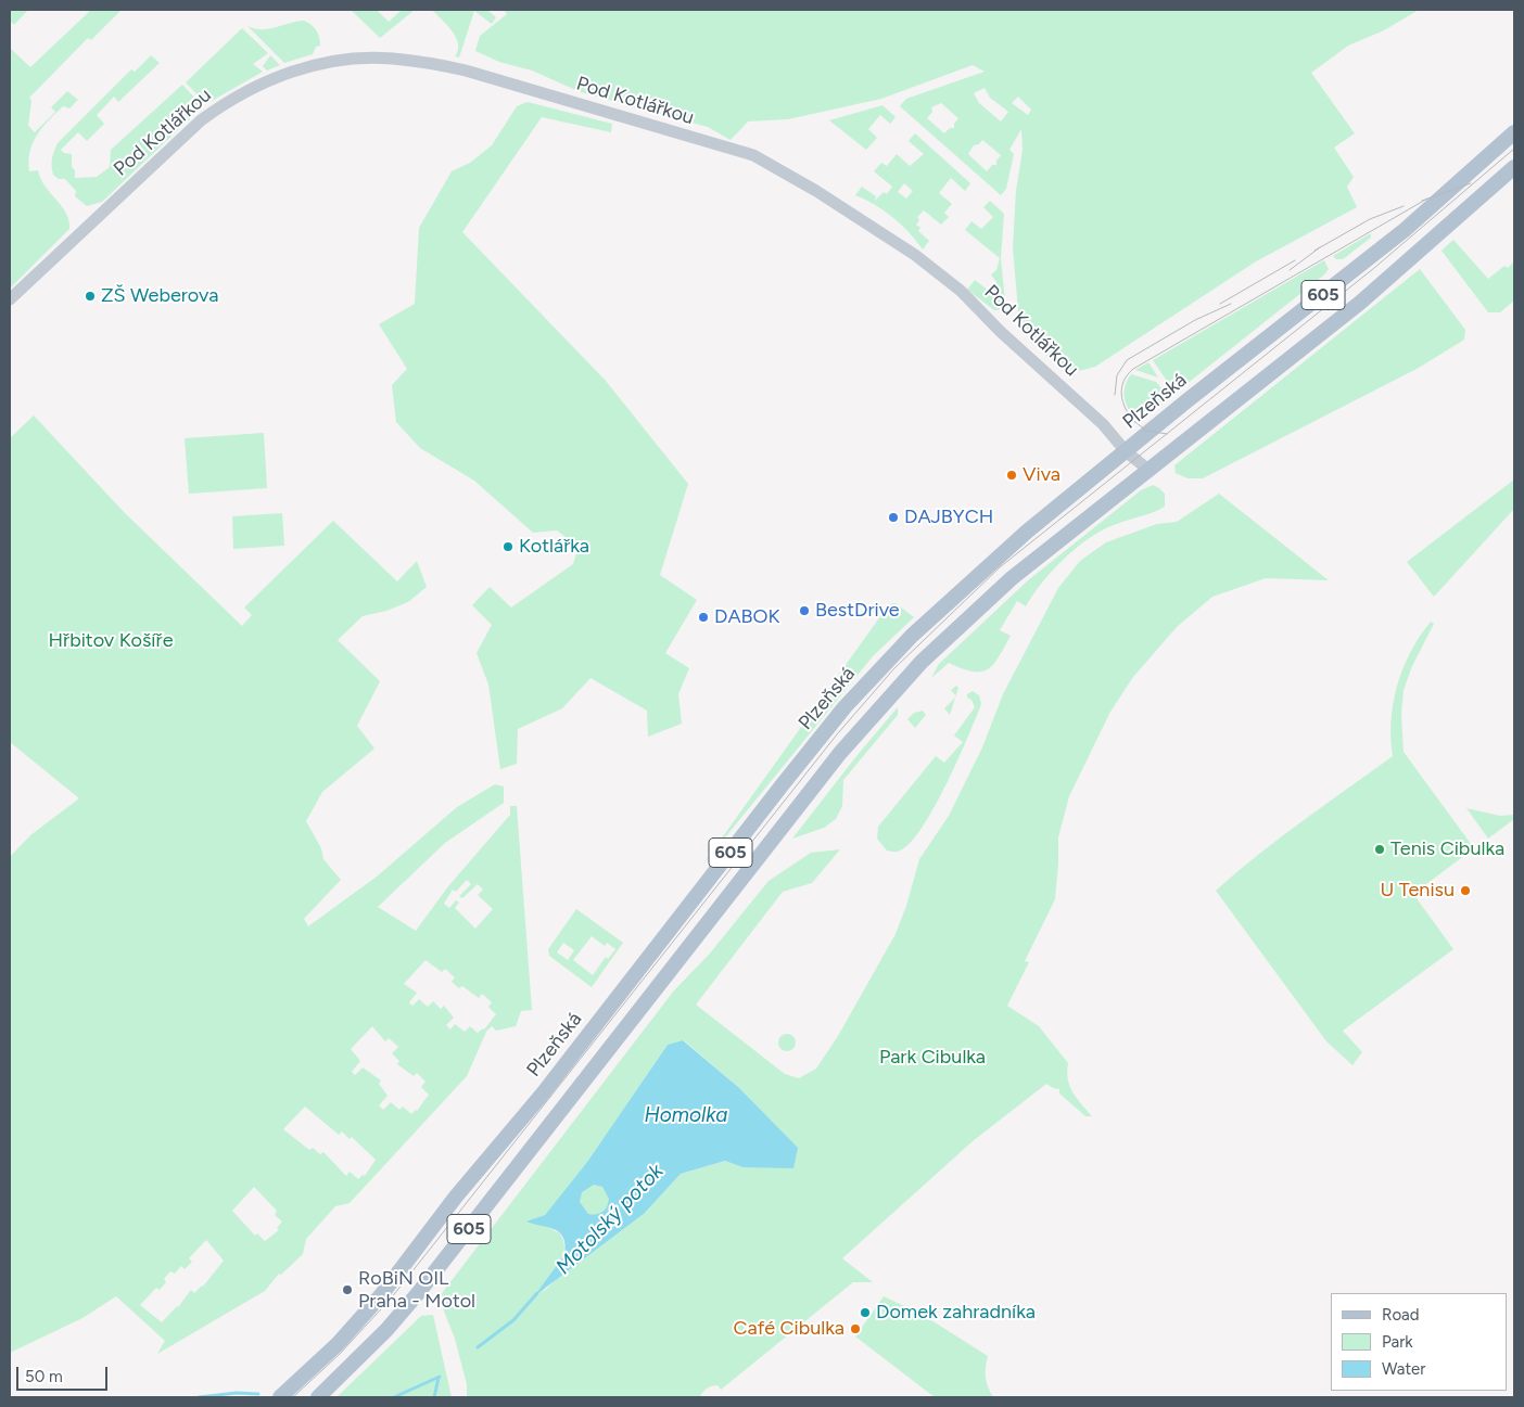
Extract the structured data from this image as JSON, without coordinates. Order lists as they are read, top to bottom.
{
  "streets": {
    "main road": ["605", "Plzeňská"],
    "street": ["Pod Kotlářkou"]
  },
  "crossings": [
    ["Pod Kotlářkou", "605"],
    ["Pod Kotlářkou", "Plzeňská"]
  ],
  "water": ["Homolka", "Motolský potok"],
  "parks": ["Hřbitov Košíře", "Park Cibulka"],
  "places": [
    "ZŠ Weberova",
    "Viva",
    "DAJBYCH",
    "Kotlářka",
    "BestDrive",
    "DABOK",
    "Tenis Cibulka",
    "U Tenisu",
    "RoBiN OIL Praha - Motol",
    "Domek zahradníka",
    "Café Cibulka"
  ],
  "legend": ["Road", "Park", "Water"],
  "scale_bar": "50 m"
}
